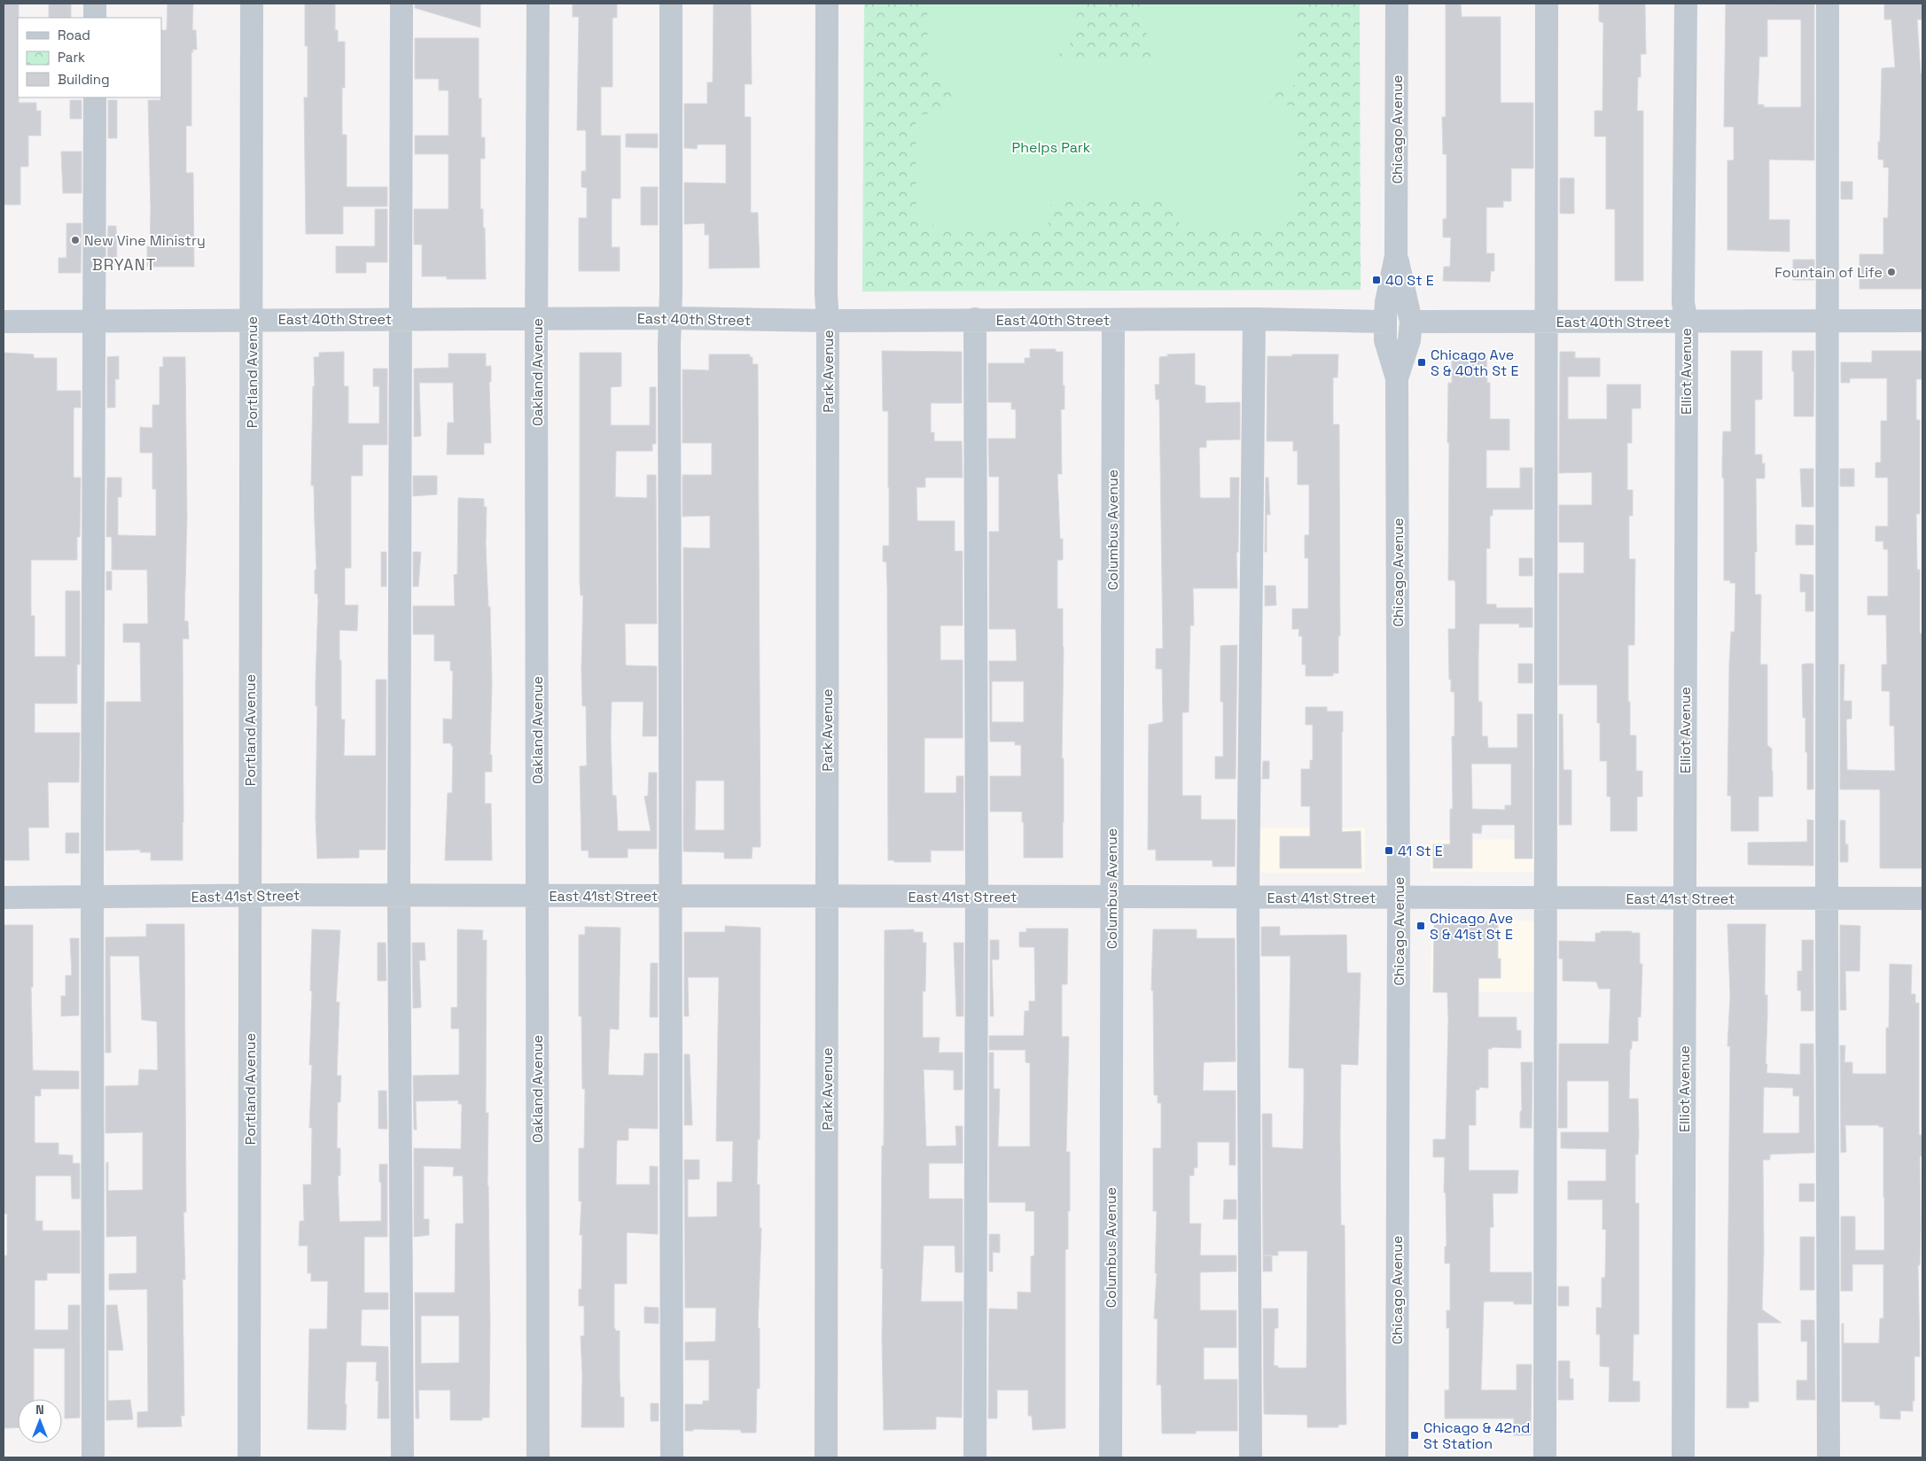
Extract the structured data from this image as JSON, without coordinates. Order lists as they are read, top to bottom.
{
  "streets": {
    "street": [
      "Chicago Avenue",
      "East 40th Street",
      "Park Avenue",
      "Elliot Avenue",
      "Portland Avenue",
      "Oakland Avenue",
      "Columbus Avenue",
      "East 41st Street"
    ]
  },
  "crossings": [
    ["Chicago Avenue", "East 40th Street"],
    ["Chicago Avenue", "East 41st Street"],
    ["East 40th Street", "Park Avenue"],
    ["East 40th Street", "Elliot Avenue"],
    ["East 40th Street", "Portland Avenue"],
    ["East 40th Street", "Oakland Avenue"],
    ["East 40th Street", "Columbus Avenue"],
    ["Park Avenue", "East 41st Street"],
    ["Elliot Avenue", "East 41st Street"],
    ["Portland Avenue", "East 41st Street"],
    ["Oakland Avenue", "East 41st Street"],
    ["Columbus Avenue", "East 41st Street"]
  ],
  "districts": ["BRYANT"],
  "parks": ["Phelps Park"],
  "places": {
    "other": ["New Vine Ministry", "Fountain of Life"],
    "transit": [
      "40 St E",
      "Chicago Ave S & 40th St E",
      "41 St E",
      "Chicago Ave S & 41st St E",
      "Chicago & 42nd St Station"
    ]
  },
  "legend": ["Road", "Park", "Building"],
  "north": "top"
}
